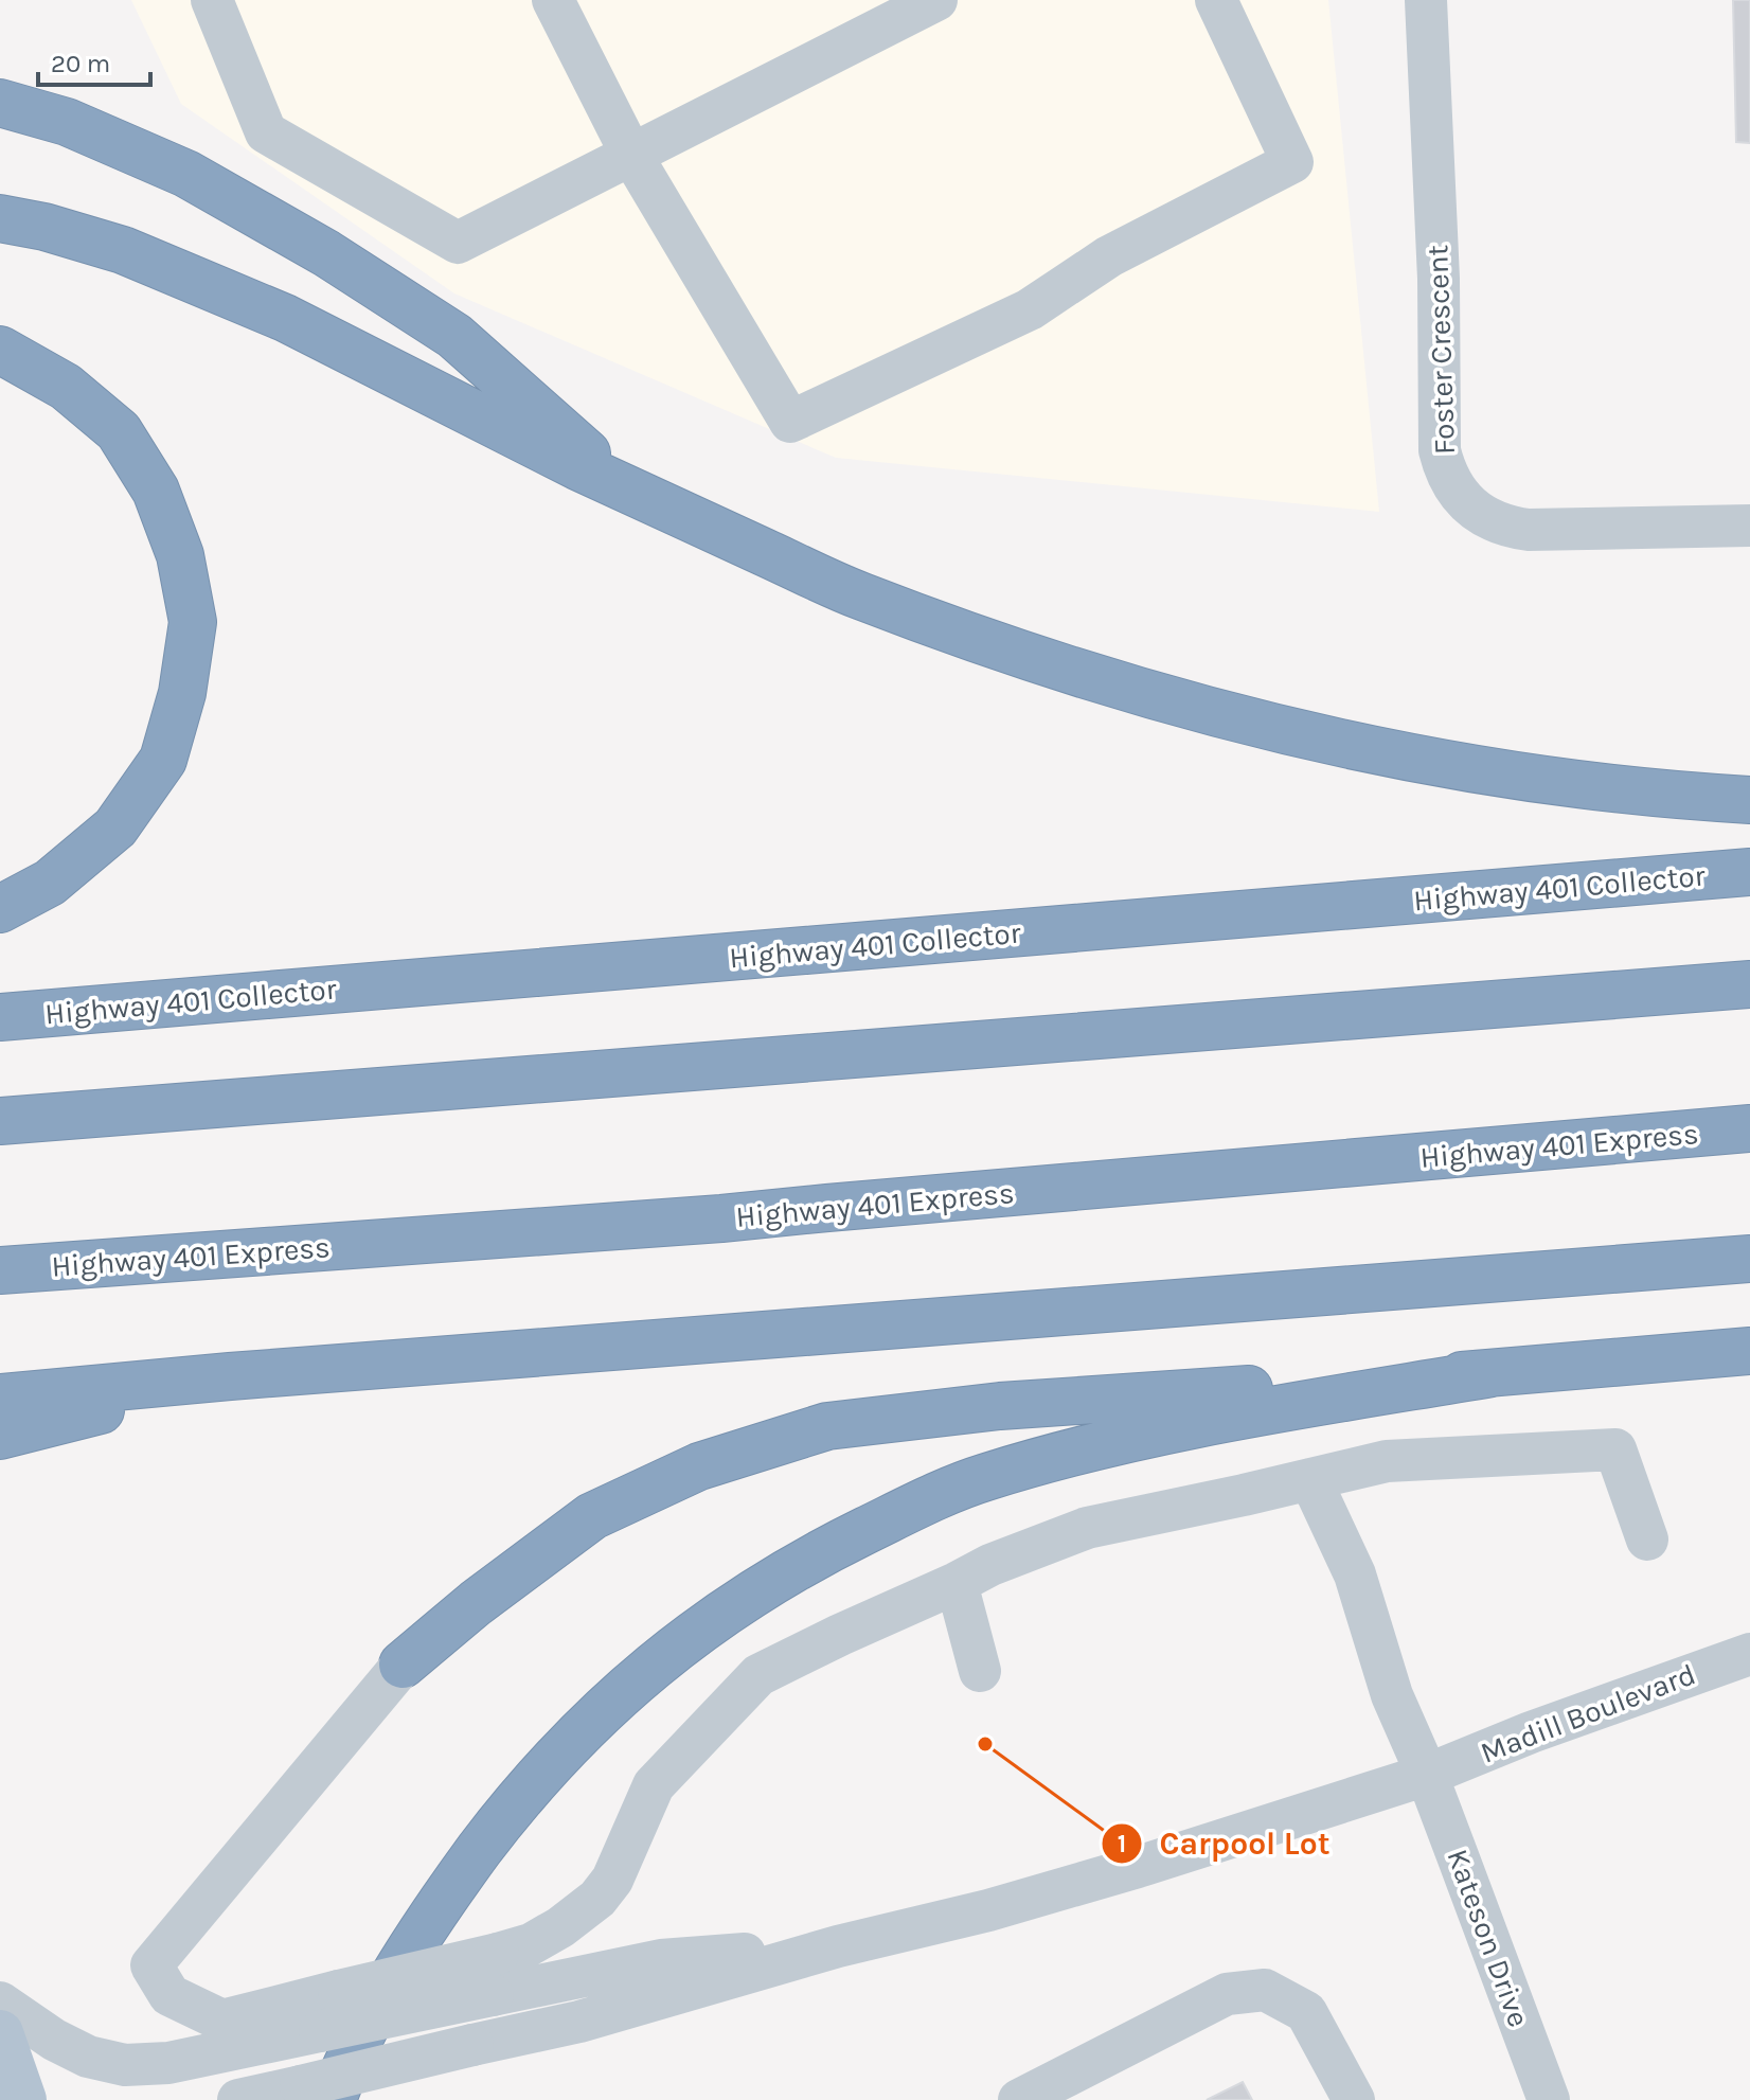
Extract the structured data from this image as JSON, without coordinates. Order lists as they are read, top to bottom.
{
  "streets": {
    "highway": ["Highway 401 Collector", "Highway 401 Express"],
    "street": ["Foster Crescent", "Madill Boulevard", "Kateson Drive"]
  },
  "crossings": [
    ["Madill Boulevard", "Kateson Drive"]
  ],
  "places": ["Carpool Lot"],
  "scale_bar": "20 m"
}
